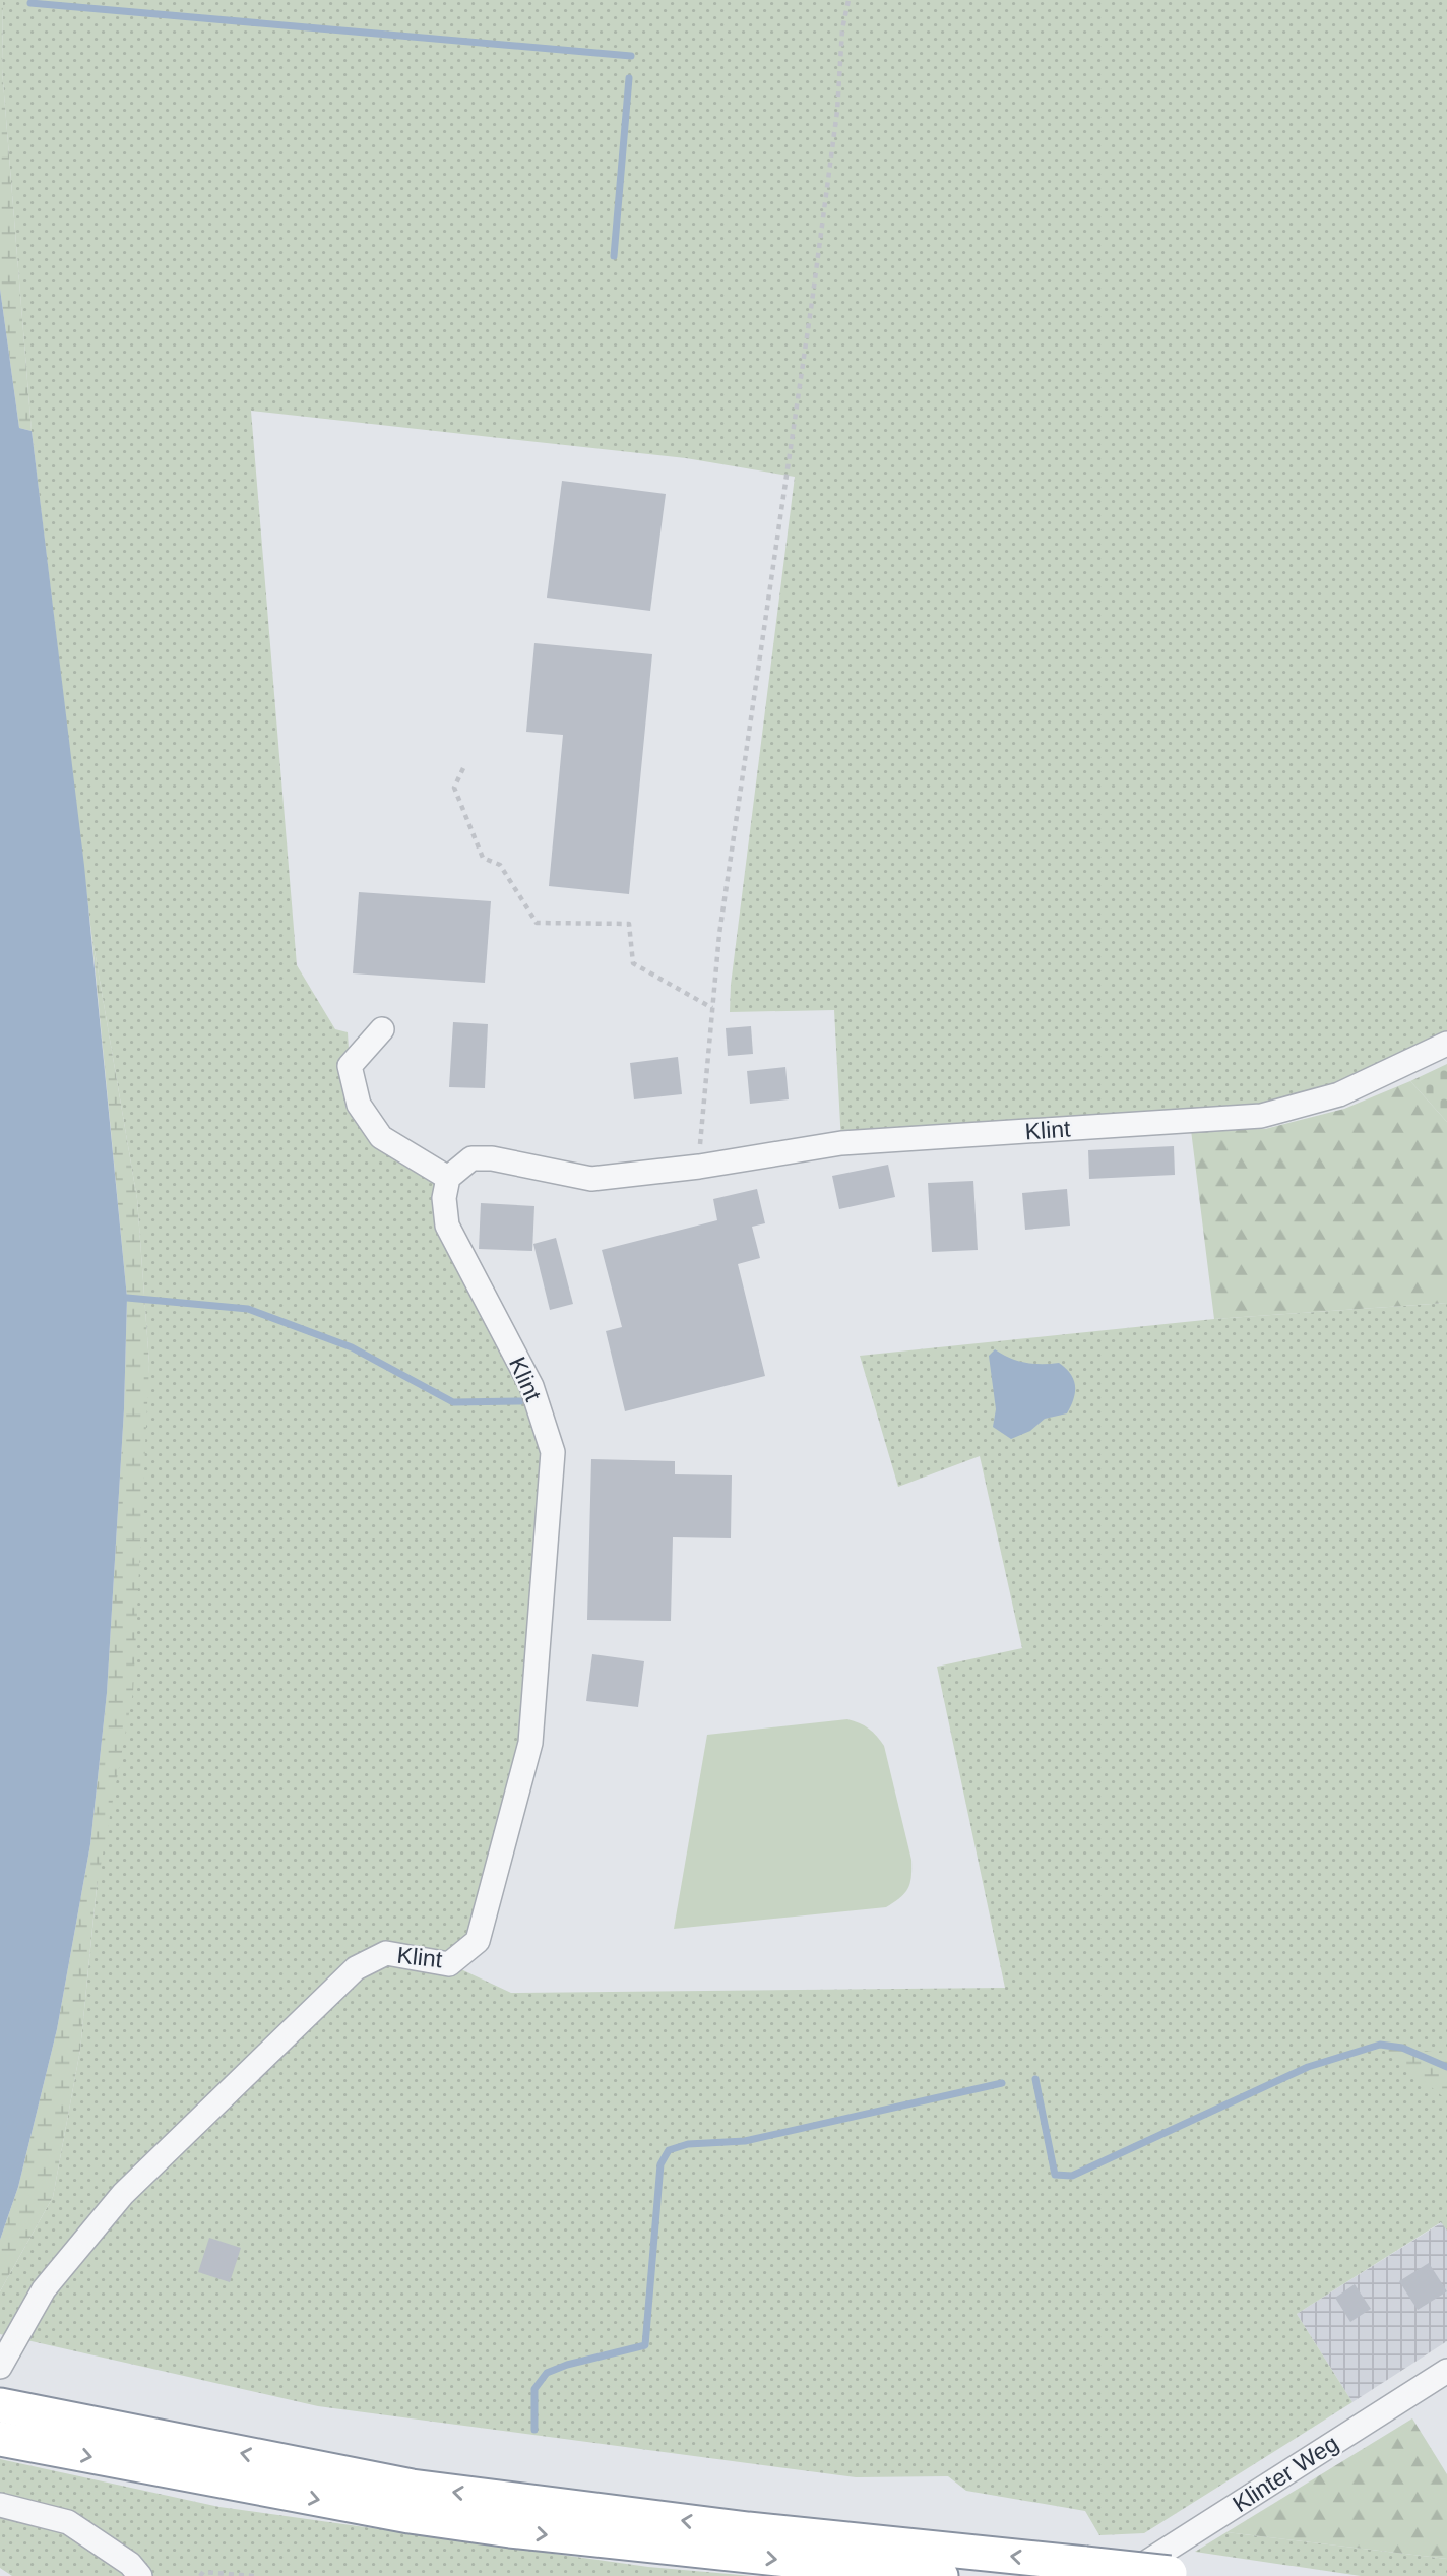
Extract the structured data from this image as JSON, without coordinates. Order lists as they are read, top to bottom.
{
  "streets": {
    "street": ["Klint", "Klinter Weg"]
  }
}
